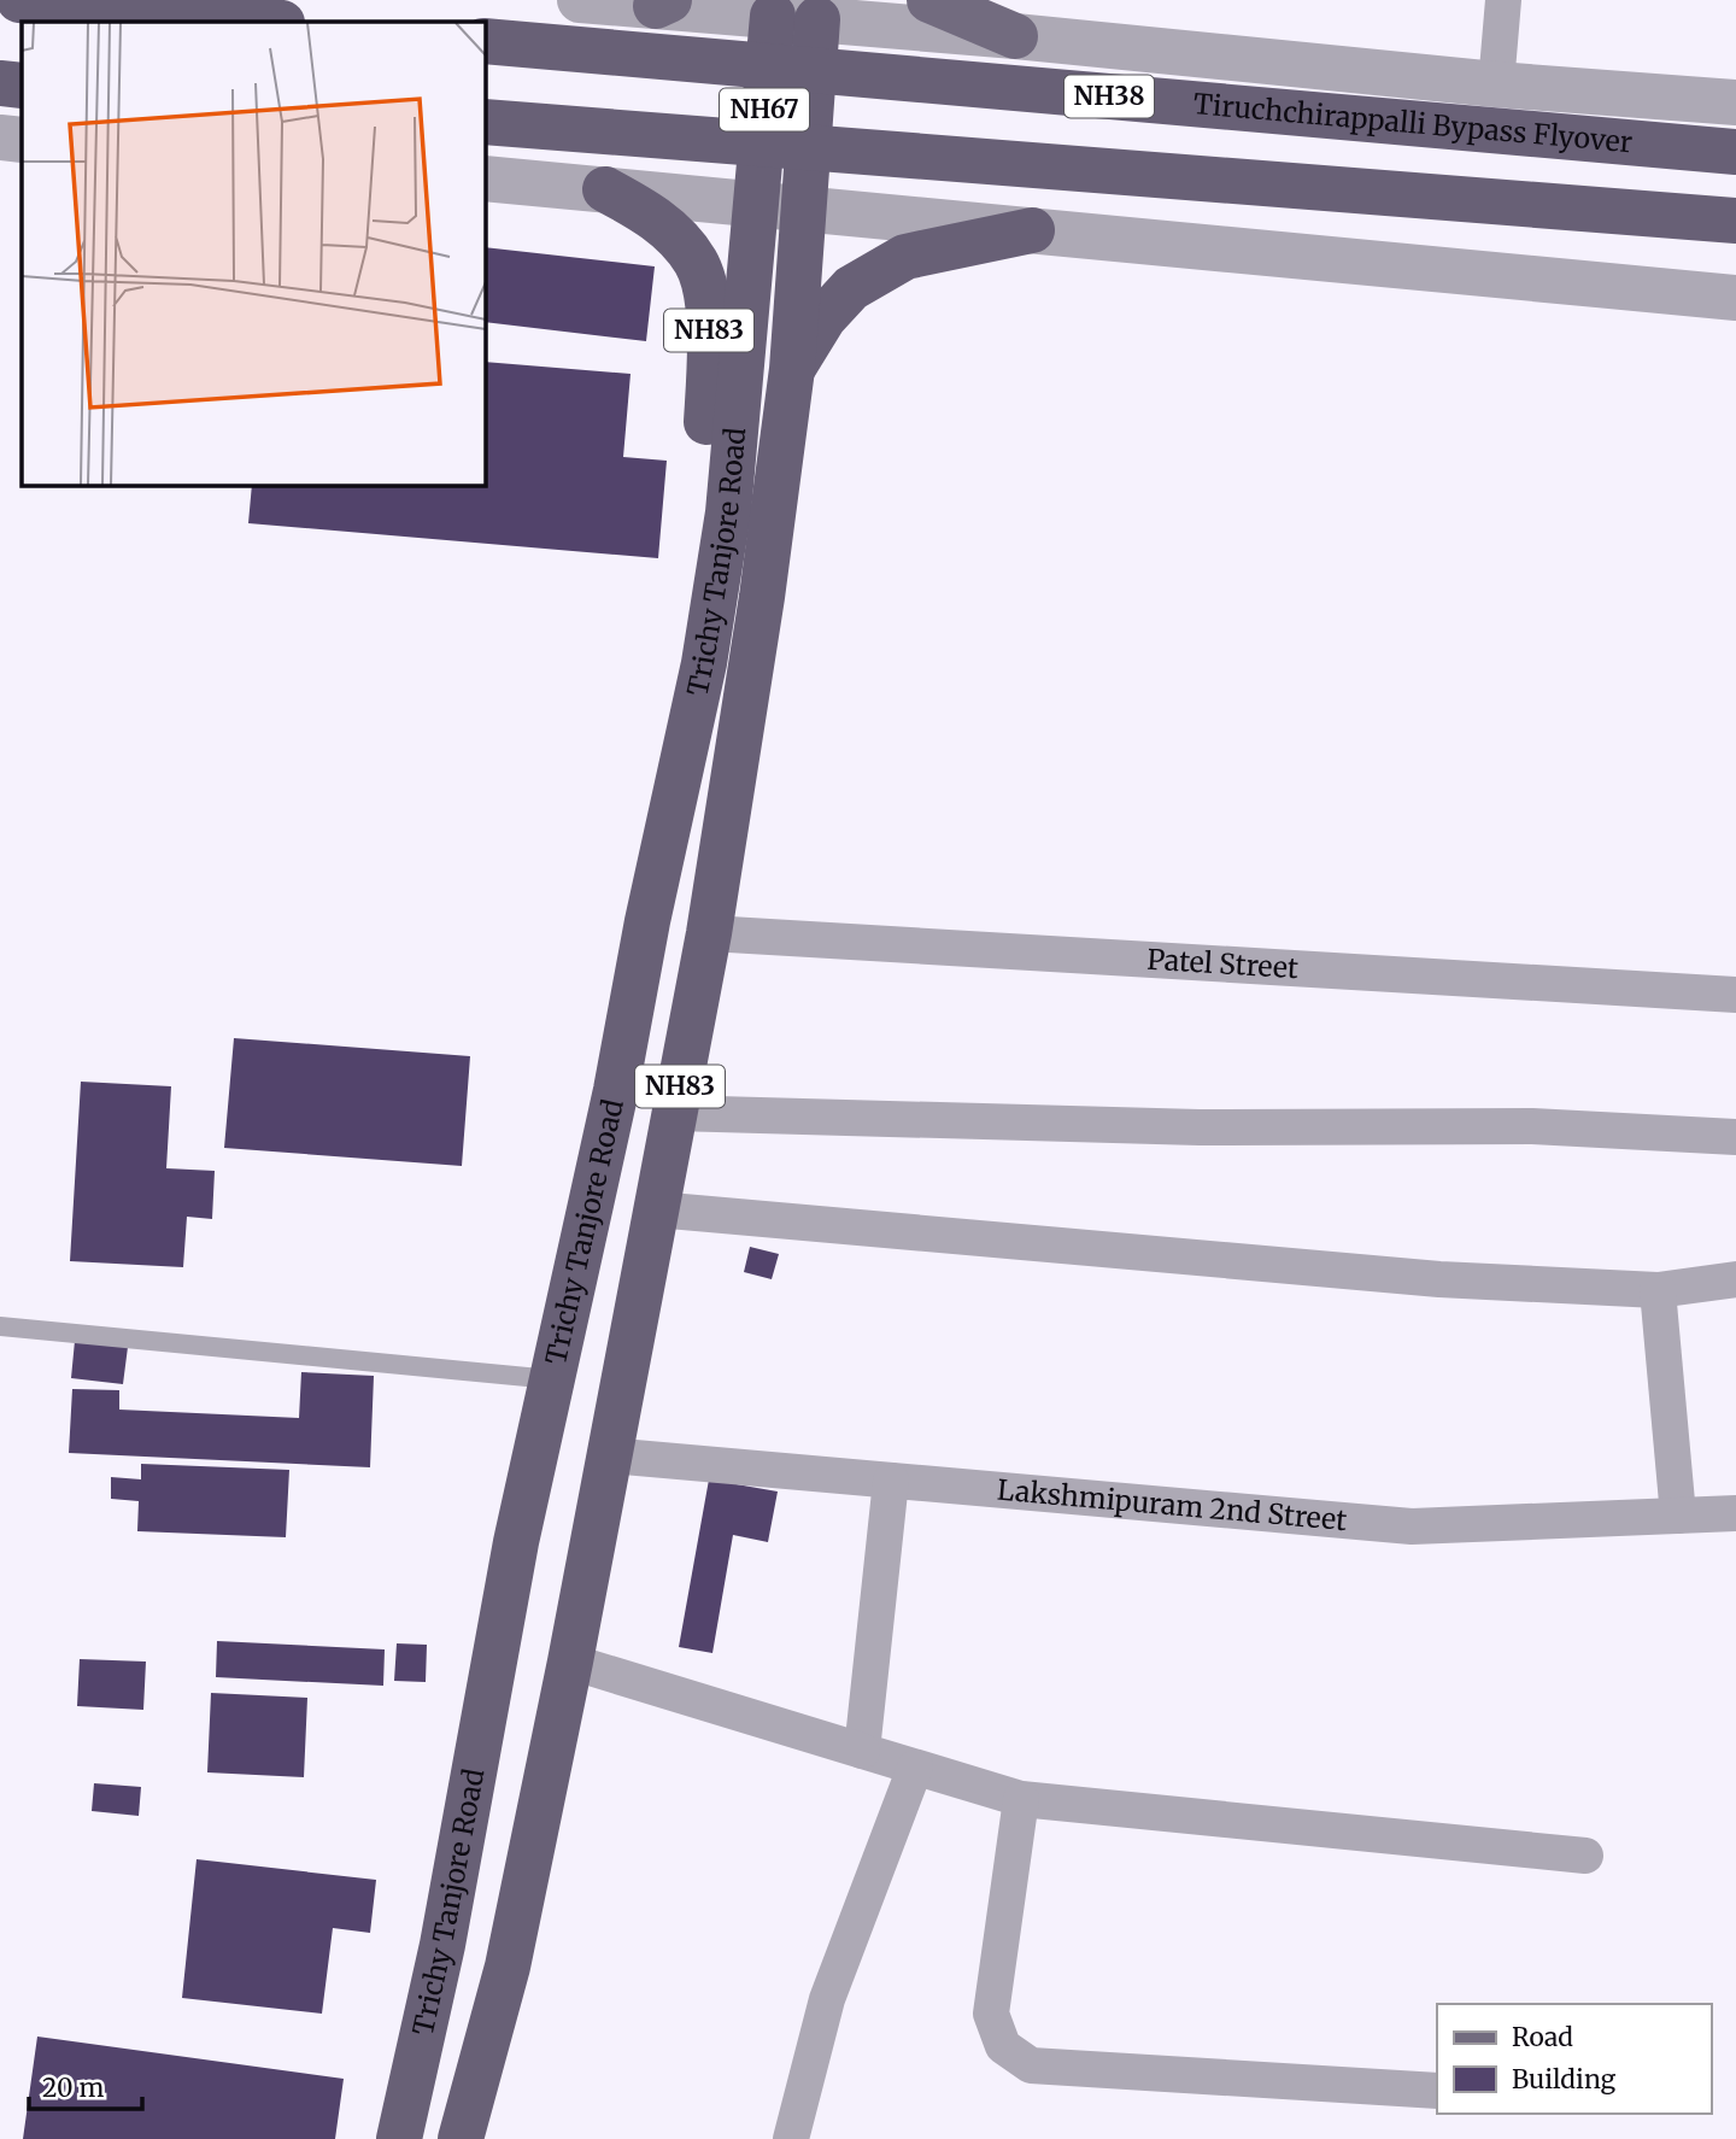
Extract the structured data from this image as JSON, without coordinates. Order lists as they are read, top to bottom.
{
  "streets": {
    "highway": [
      "NH38",
      "NH67",
      "Tiruchchirappalli Bypass Flyover",
      "NH83",
      "Trichy Tanjore Road"
    ],
    "street": ["Patel Street", "Lakshmipuram 2nd Street"]
  },
  "crossings": [
    ["NH83", "Trichy Tanjore Road"],
    ["Trichy Tanjore Road", "Patel Street"],
    ["Trichy Tanjore Road", "Lakshmipuram 2nd Street"]
  ],
  "legend": ["Road", "Building"],
  "scale_bar": "20 m"
}
